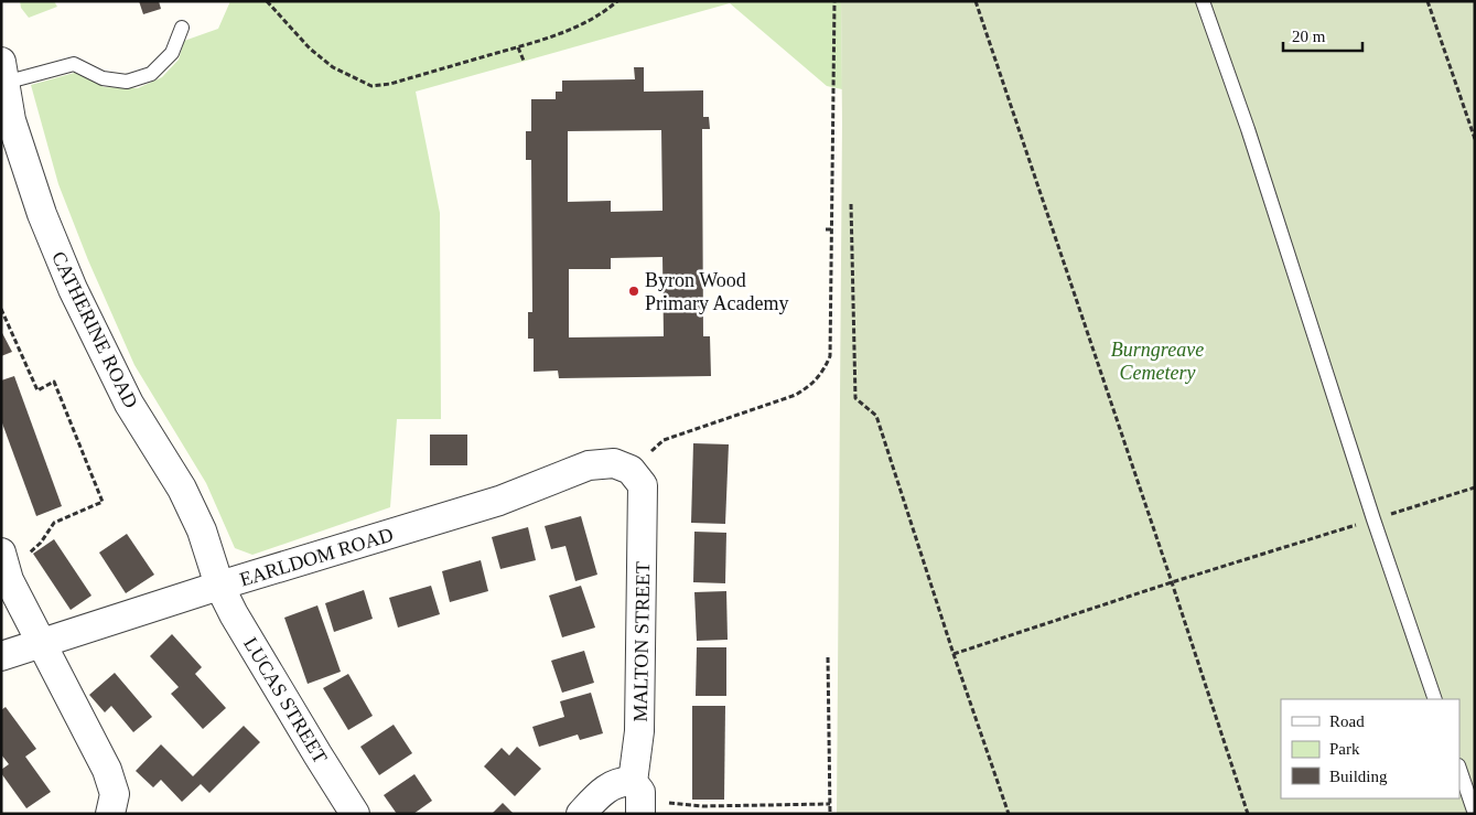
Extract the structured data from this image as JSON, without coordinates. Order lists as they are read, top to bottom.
{
  "streets": {
    "street": [
      "CATHERINE ROAD",
      "EARLDOM ROAD",
      "MALTON STREET",
      "LUCAS STREET"
    ]
  },
  "crossings": [
    ["CATHERINE ROAD", "EARLDOM ROAD"],
    ["CATHERINE ROAD", "LUCAS STREET"],
    ["EARLDOM ROAD", "MALTON STREET"],
    ["EARLDOM ROAD", "LUCAS STREET"]
  ],
  "parks": ["Burngreave Cemetery"],
  "places": ["Byron Wood Primary Academy"],
  "legend": ["Road", "Park", "Building"],
  "scale_bar": "20 m"
}
